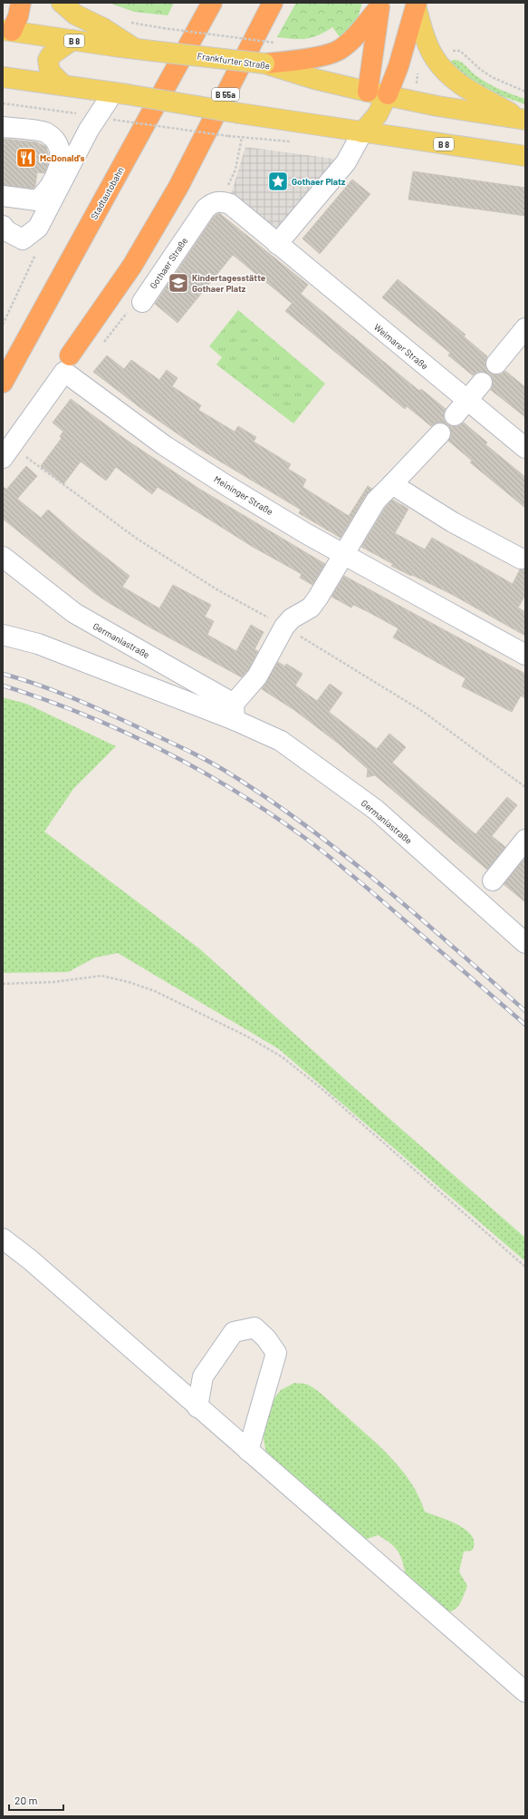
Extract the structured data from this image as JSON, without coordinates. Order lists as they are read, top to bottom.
{
  "streets": {
    "highway": ["B 55a", "Stadtautobahn"],
    "main road": ["B 8", "Frankfurter Straße"],
    "street": [
      "Gothaer Straße",
      "Weimarer Straße",
      "Meininger Straße",
      "Germaniastraße"
    ]
  },
  "places": {
    "restaurant": ["McDonald's"],
    "place": ["Gothaer Platz"],
    "school or university": ["Kindertagesstätte Gothaer Platz"]
  },
  "scale_bar": "20 m"
}
